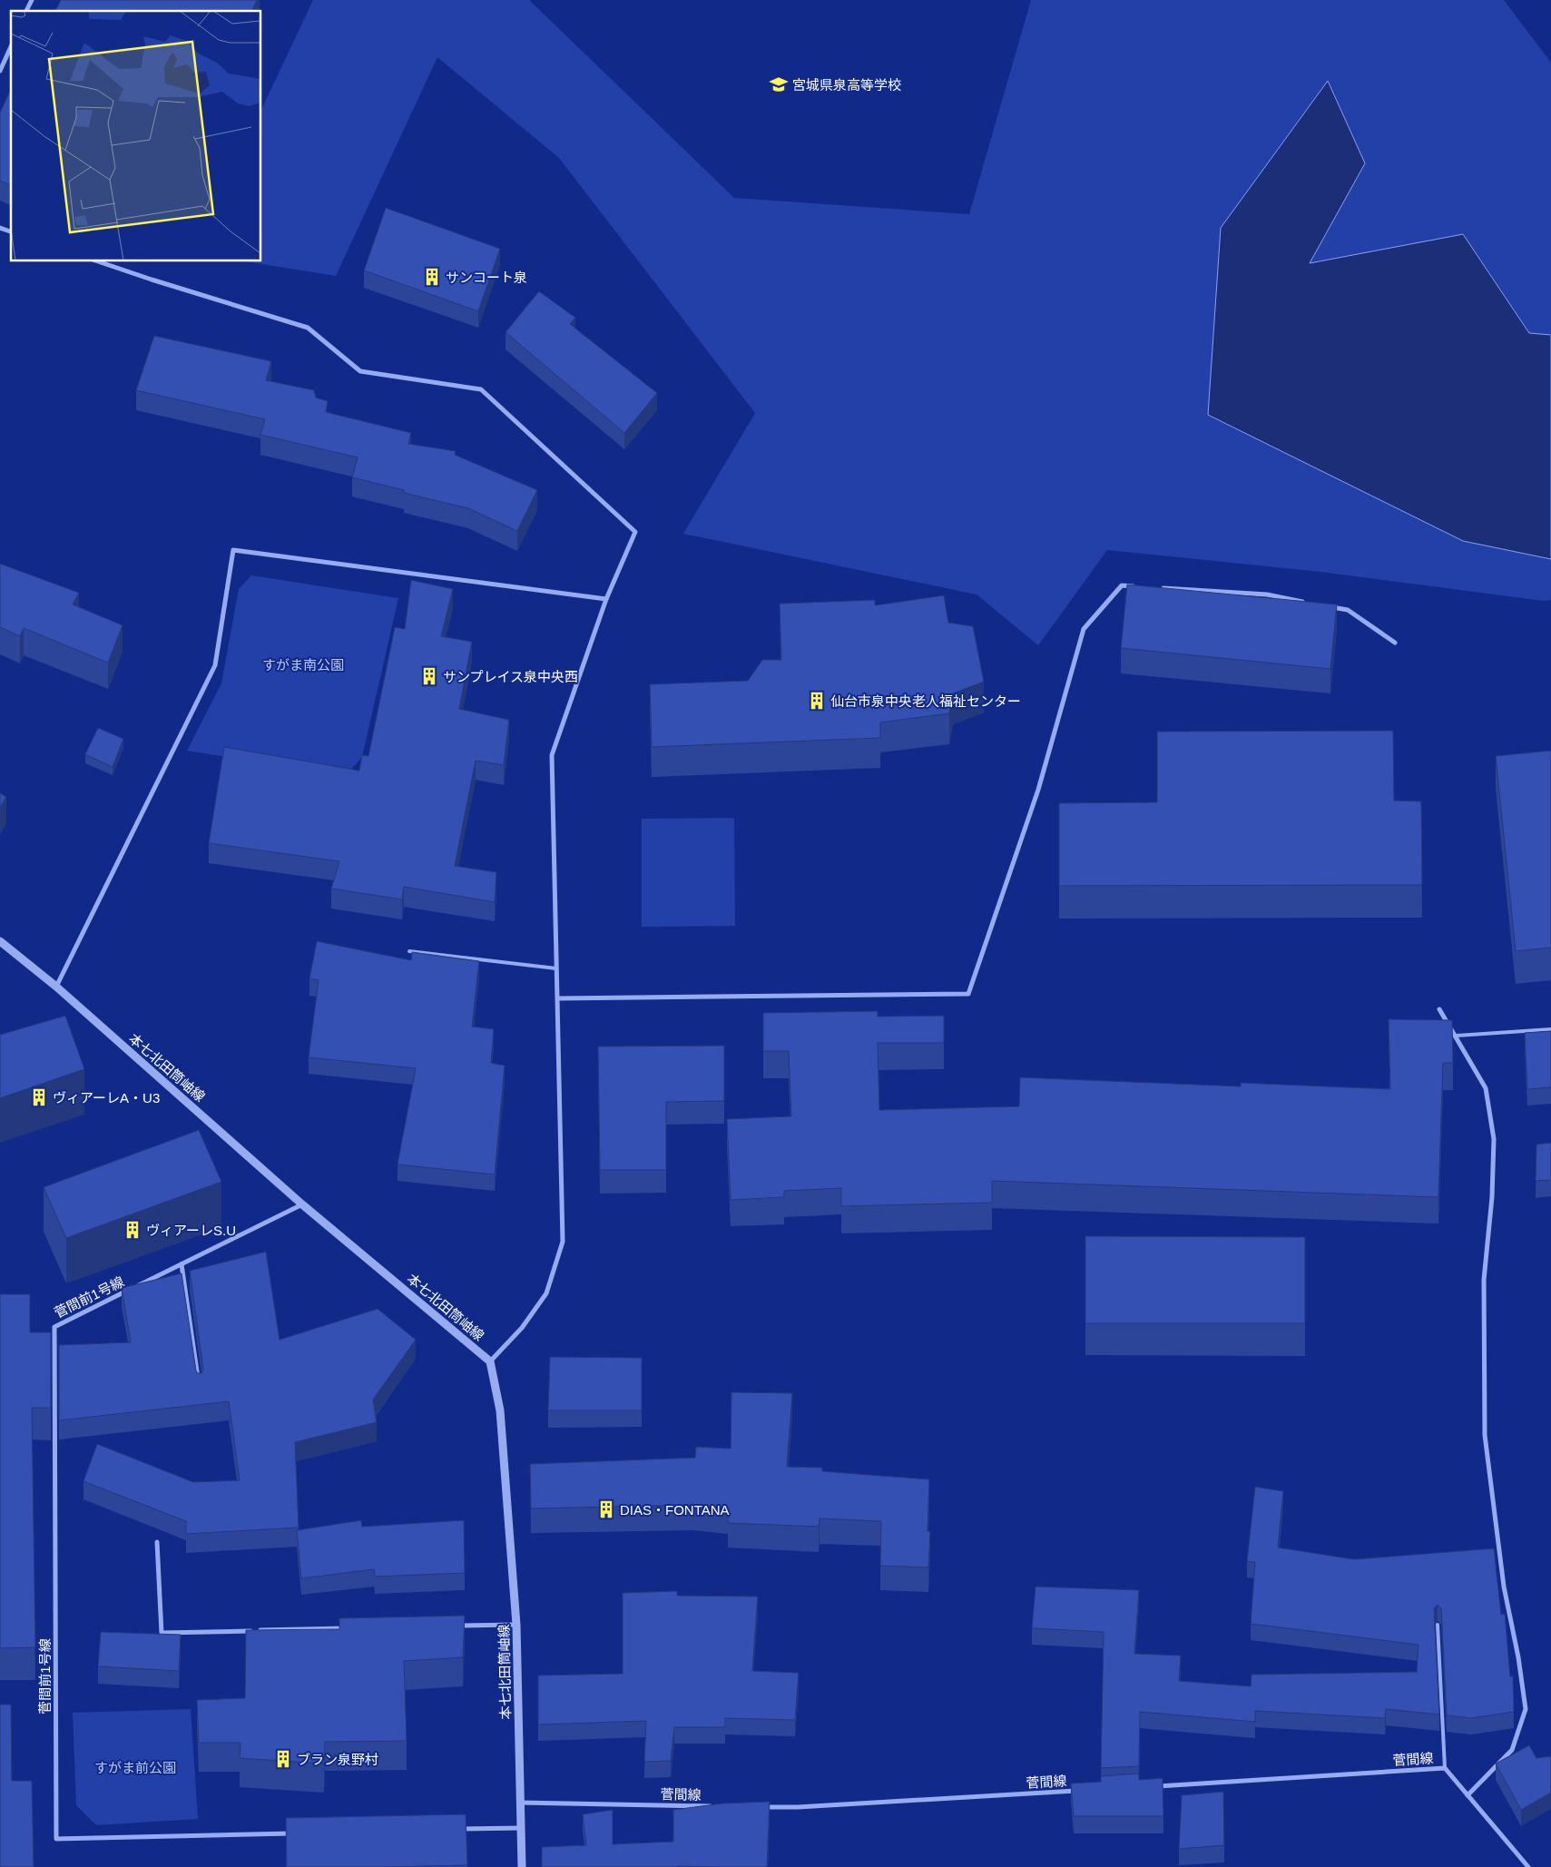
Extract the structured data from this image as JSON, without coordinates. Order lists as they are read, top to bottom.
{
  "streets": {
    "street": ["本七北田筒岫線", "菅間前1号線", "菅間線"]
  },
  "crossings": [
    ["本七北田筒岫線", "菅間前1号線"],
    ["本七北田筒岫線", "菅間線"]
  ],
  "parks": ["すがま南公園", "すがま前公園"],
  "places": {
    "school or university": ["宮城県泉高等学校"],
    "building": [
      "サンコート泉",
      "サンプレイス泉中央西",
      "仙台市泉中央老人福祉センター",
      "ヴィアーレA・U3",
      "ヴィアーレS.U",
      "DIAS・FONTANA",
      "ブラン泉野村"
    ]
  }
}
